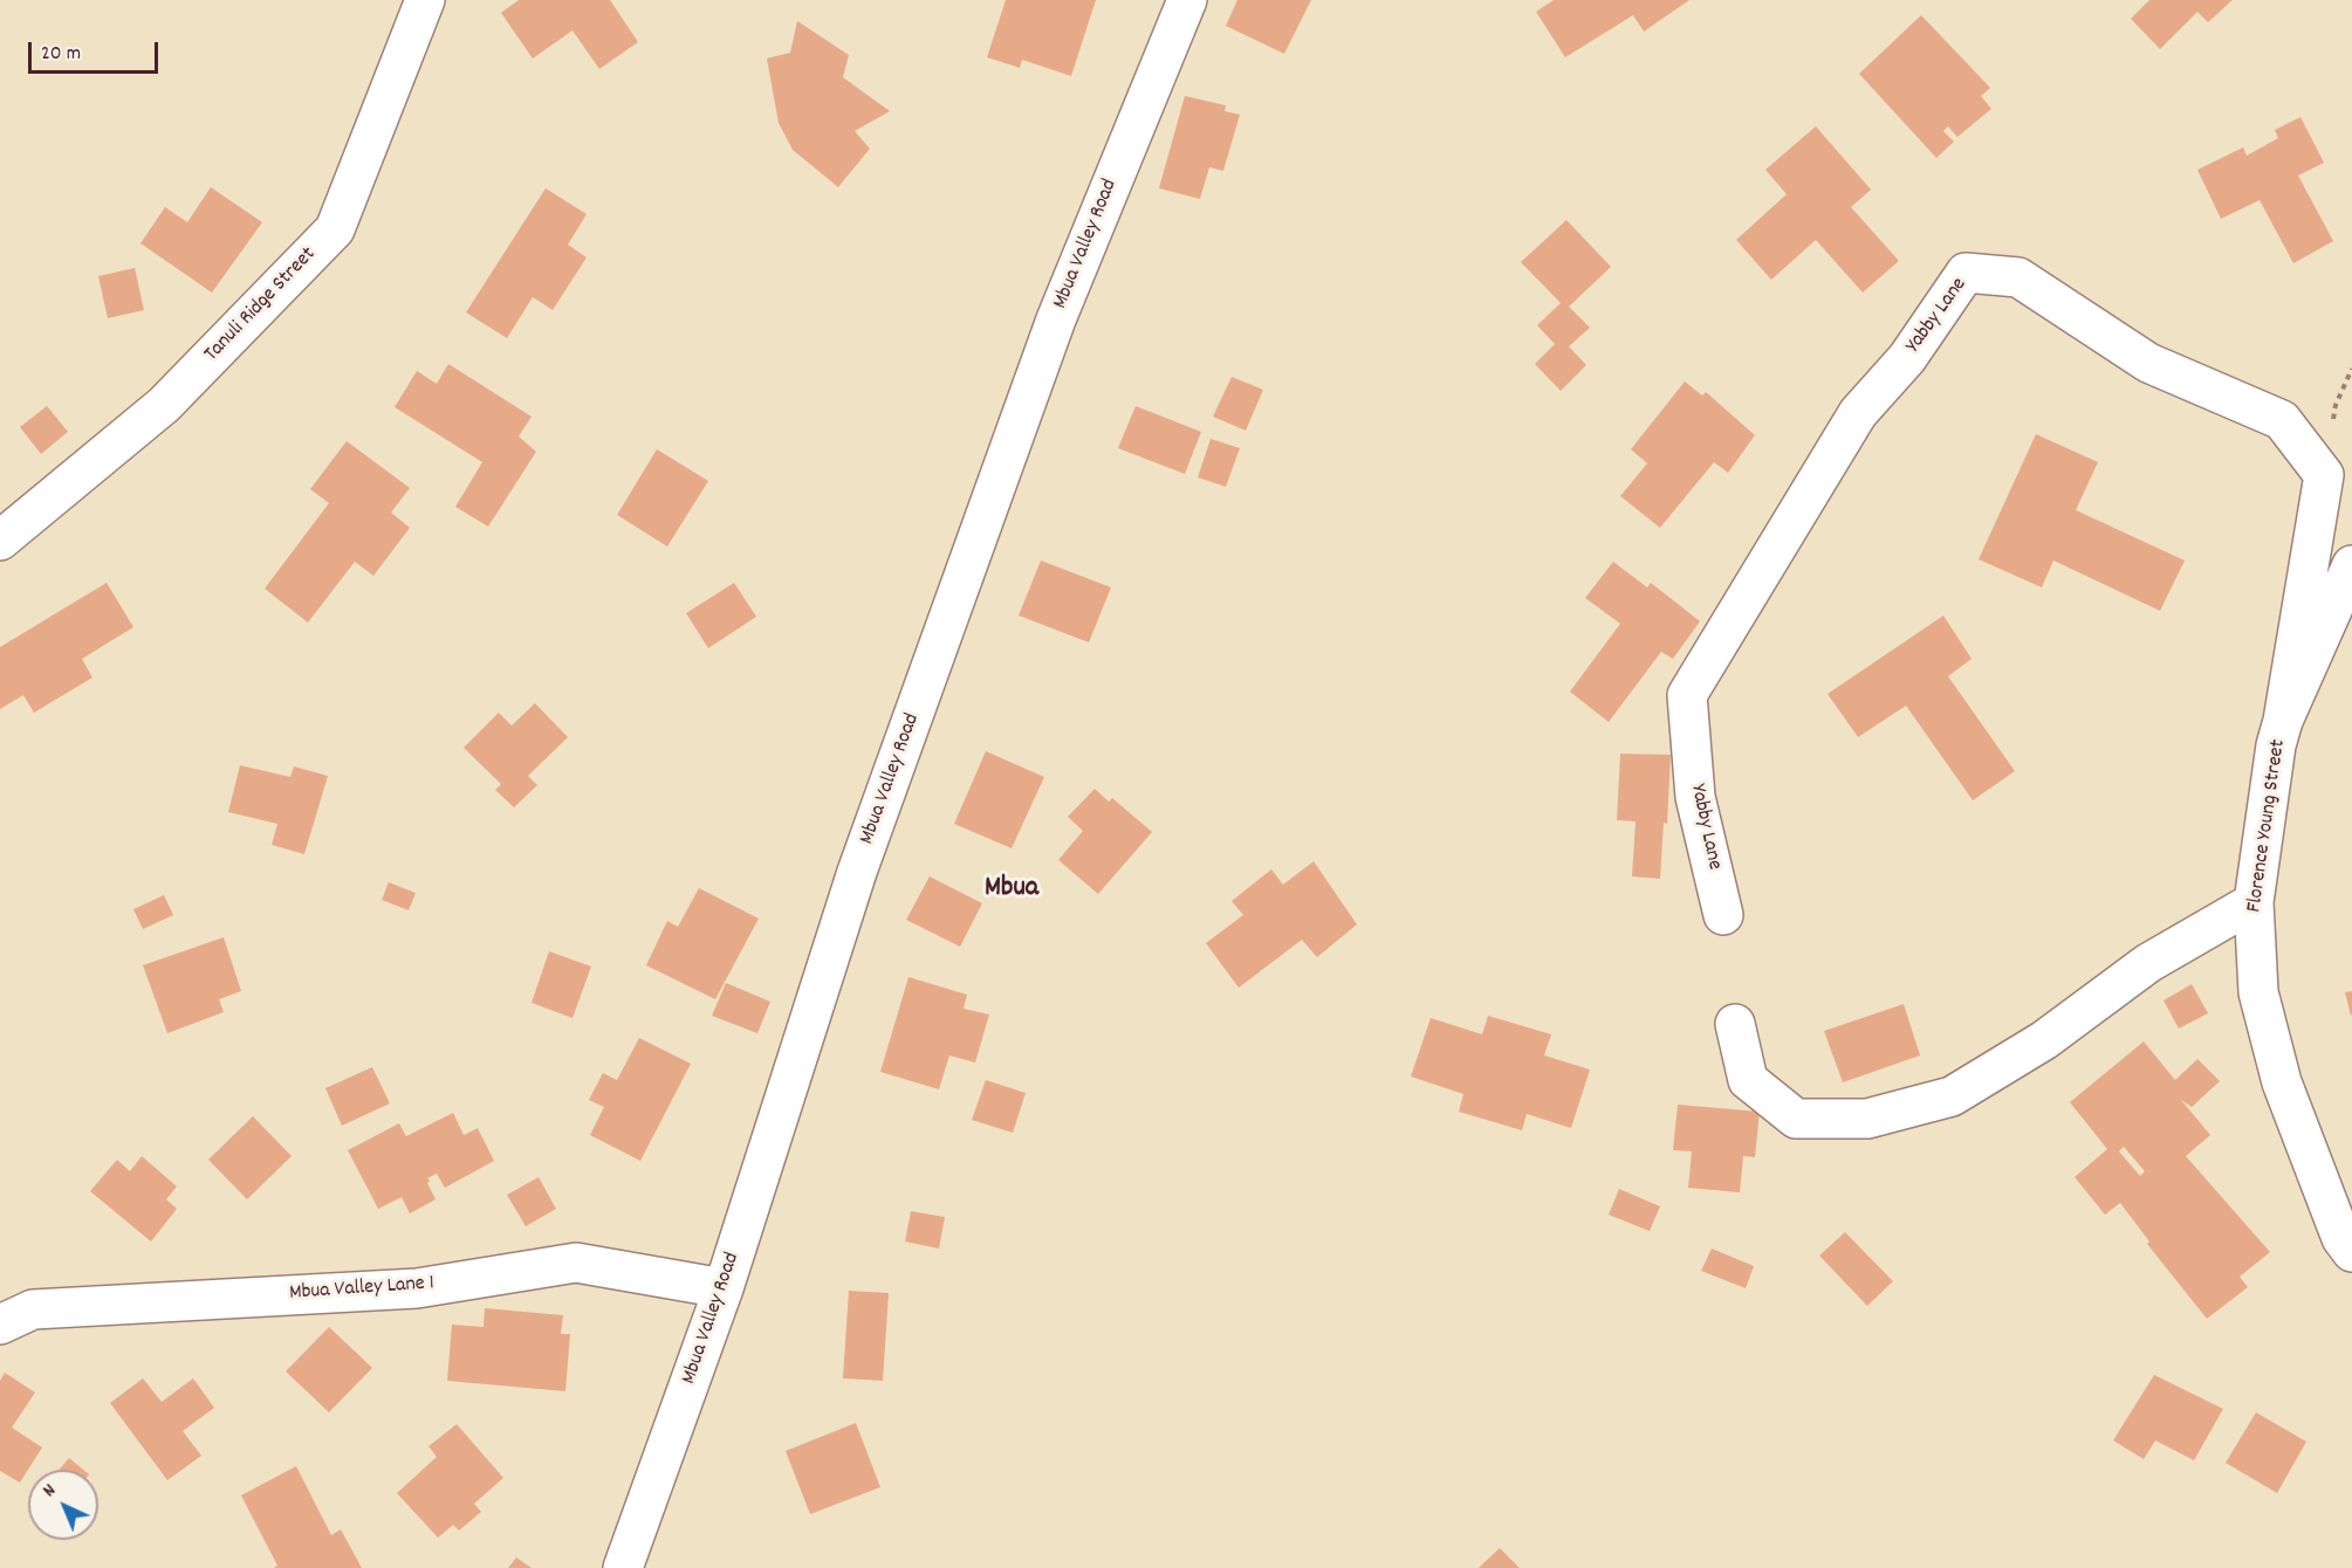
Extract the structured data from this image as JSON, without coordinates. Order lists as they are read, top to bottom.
{
  "streets": {
    "street": [
      "Mbua Valley Road",
      "Tanuli Ridge Street",
      "Yabby Lane",
      "Florence Young Street",
      "Mbua Valley Lane 1"
    ]
  },
  "crossings": [
    ["Mbua Valley Road", "Mbua Valley Lane 1"],
    ["Yabby Lane", "Florence Young Street"]
  ],
  "districts": ["Mbua"],
  "scale_bar": "20 m",
  "north": "top left"
}
